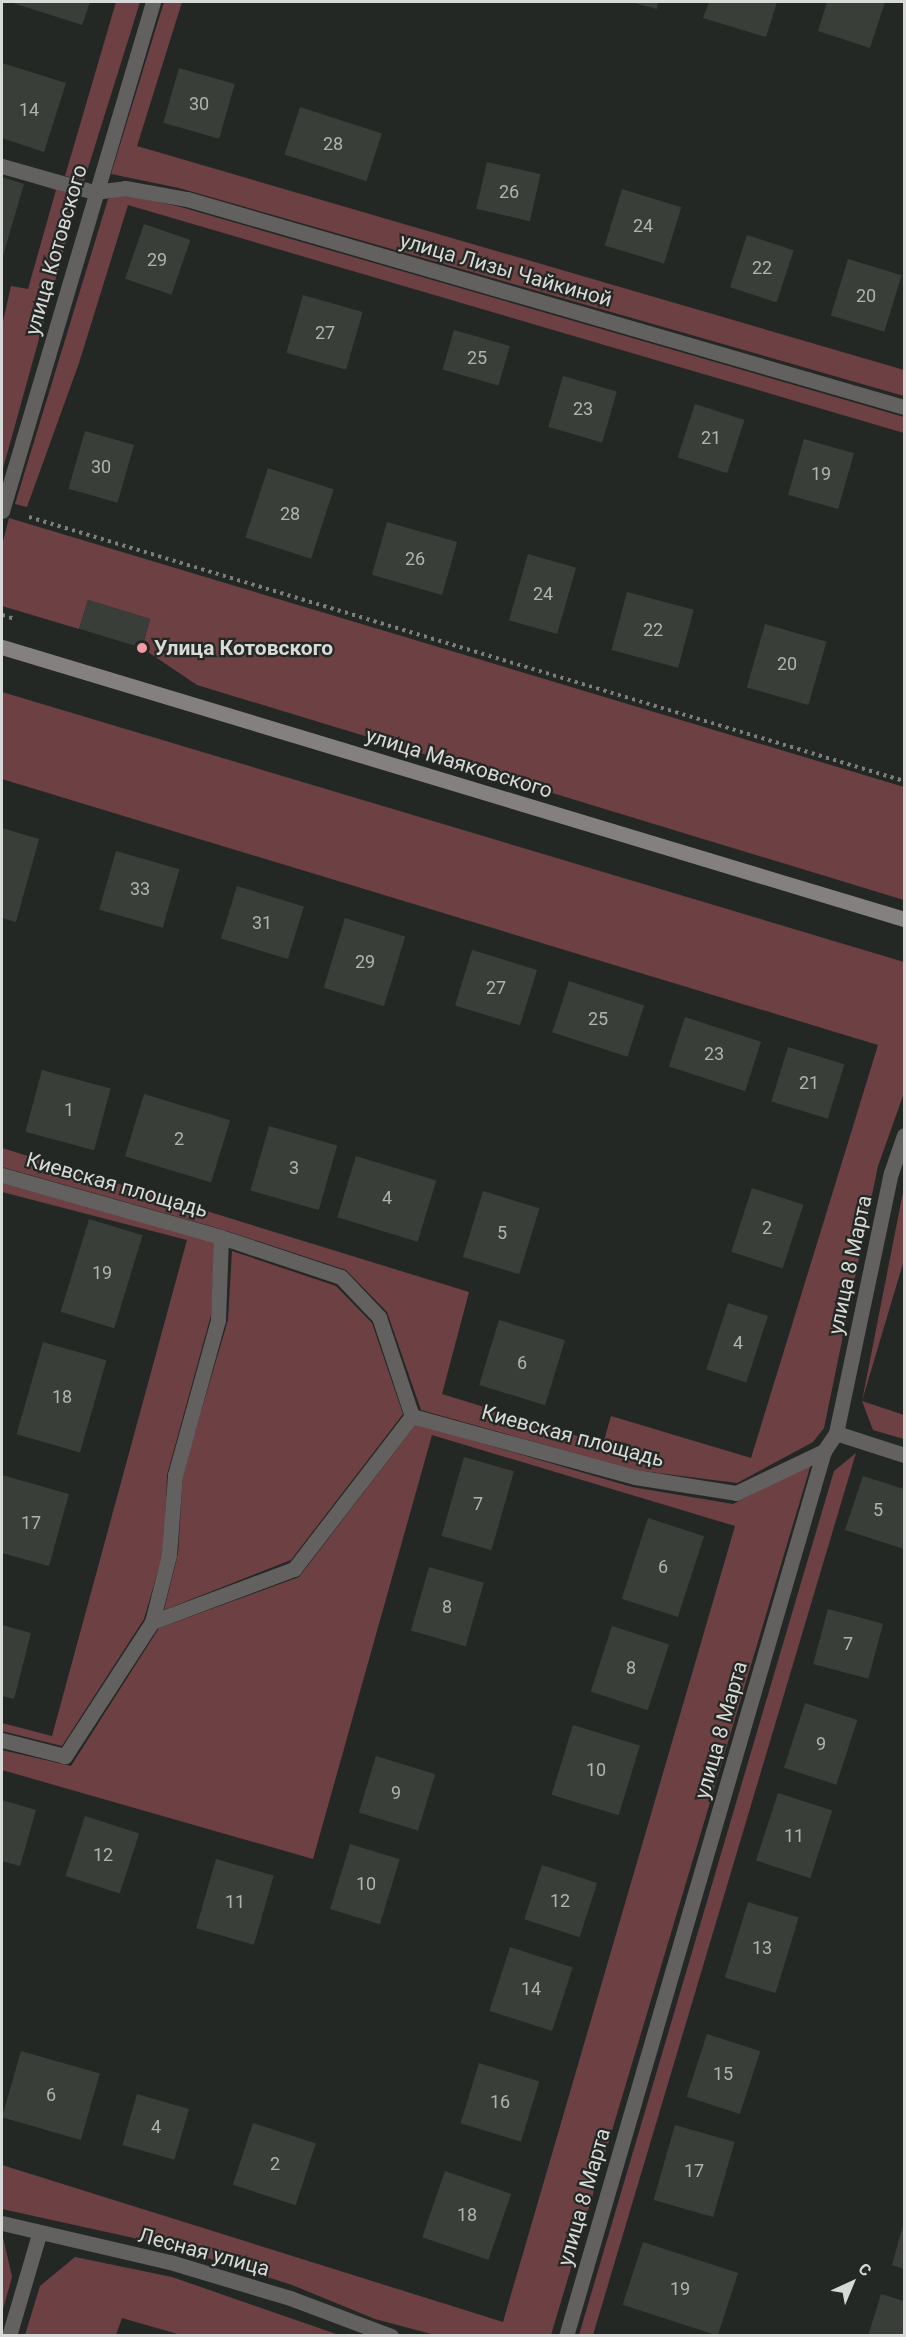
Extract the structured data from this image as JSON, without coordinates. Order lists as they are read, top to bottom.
{
  "streets": {
    "main road": ["улица Маяковского"],
    "street": [
      "улица Котовского",
      "улица Лизы Чайкиной",
      "Киевская площадь",
      "улица 8 Марта",
      "Лесная улица"
    ]
  },
  "crossings": [
    ["улица Котовского", "улица Лизы Чайкиной"],
    ["Киевская площадь", "улица 8 Марта"]
  ],
  "places": ["Улица Котовского"],
  "house_numbers": [
    "30",
    "14",
    "28",
    "26",
    "24",
    "29",
    "22",
    "20",
    "27",
    "25",
    "23",
    "21",
    "30",
    "19",
    "28",
    "26",
    "24",
    "22",
    "20",
    "33",
    "31",
    "29",
    "27",
    "25",
    "23",
    "21",
    "1",
    "2",
    "3",
    "4",
    "2",
    "5",
    "19",
    "4",
    "6",
    "18",
    "7",
    "5",
    "17",
    "6",
    "8",
    "7",
    "8",
    "9",
    "10",
    "9",
    "11",
    "12",
    "10",
    "12",
    "11",
    "13",
    "14",
    "15",
    "6",
    "16",
    "4",
    "2",
    "17",
    "18",
    "19"
  ],
  "north": "top right"
}
